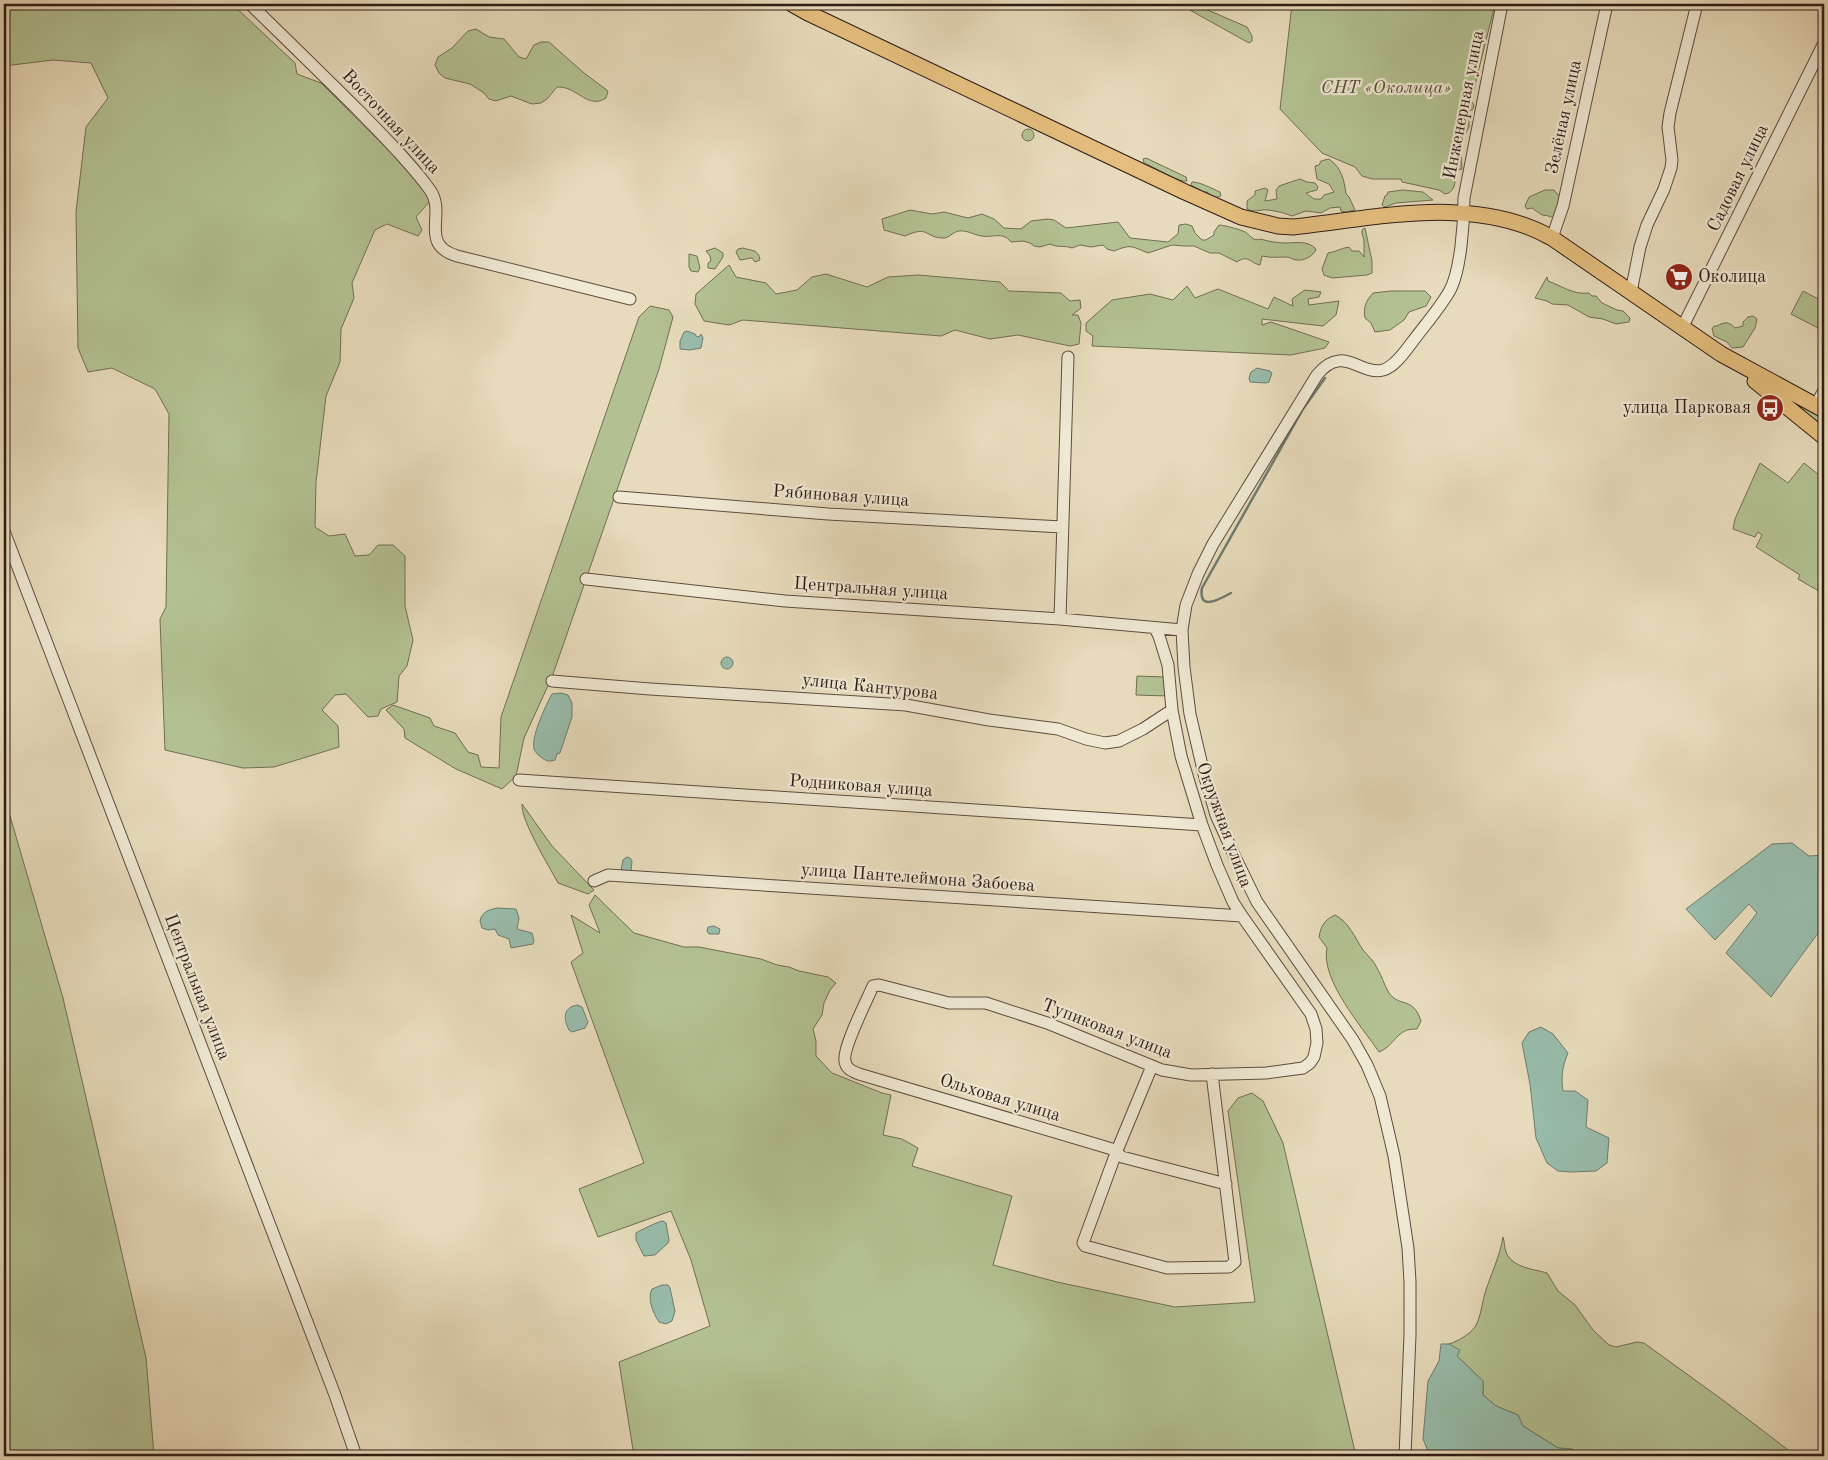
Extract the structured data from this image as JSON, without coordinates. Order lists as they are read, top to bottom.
{
  "streets": {
    "street": [
      "Инженерная улица",
      "Зелёная улица",
      "Восточная улица",
      "Садовая улица",
      "Рябиновая улица",
      "Центральная улица",
      "улица Кантурова",
      "Родниковая улица",
      "Окружная улица",
      "улица Пантелеймона Забоева",
      "Тупиковая улица",
      "Ольховая улица"
    ]
  },
  "crossings": [
    ["Инженерная улица", "Центральная улица"],
    ["Центральная улица", "Окружная улица"],
    ["улица Кантурова", "Окружная улица"],
    ["Родниковая улица", "Окружная улица"],
    ["Окружная улица", "улица Пантелеймона Забоева"],
    ["Окружная улица", "Тупиковая улица"],
    ["Тупиковая улица", "Ольховая улица"]
  ],
  "parks": ["СНТ «Околица»"],
  "places": {
    "supermarket": ["Околица"],
    "bus stop": ["улица Парковая"]
  }
}
